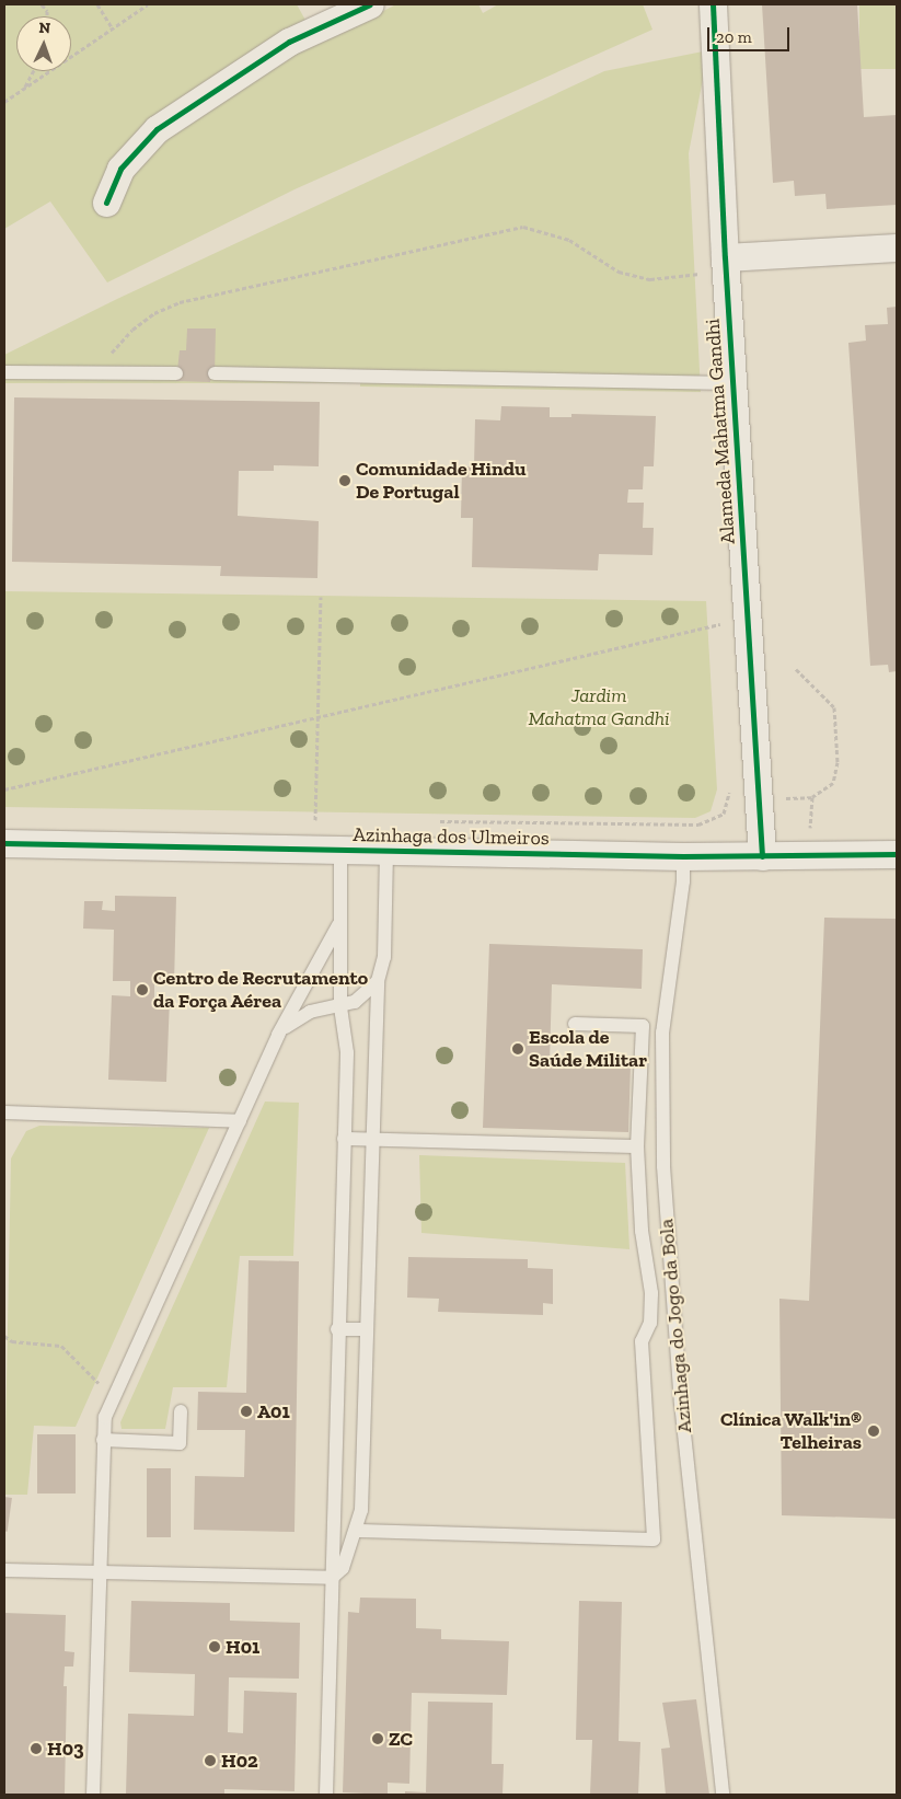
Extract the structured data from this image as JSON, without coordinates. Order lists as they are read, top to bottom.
{
  "streets": {
    "street": ["Alameda Mahatma Gandhi", "Azinhaga dos Ulmeiros"],
    "lane": ["Azinhaga do Jogo da Bola"]
  },
  "crossings": [
    ["Alameda Mahatma Gandhi", "Azinhaga dos Ulmeiros"],
    ["Azinhaga dos Ulmeiros", "Azinhaga do Jogo da Bola"]
  ],
  "parks": ["Jardim Mahatma Gandhi"],
  "places": [
    "Comunidade Hindu De Portugal",
    "Centro de Recrutamento da Força Aérea",
    "Escola de Saúde Militar",
    "A01",
    "Clínica Walk'in® Telheiras",
    "H01",
    "ZC",
    "H03",
    "H02"
  ],
  "scale_bar": "20 m",
  "north": "top"
}
